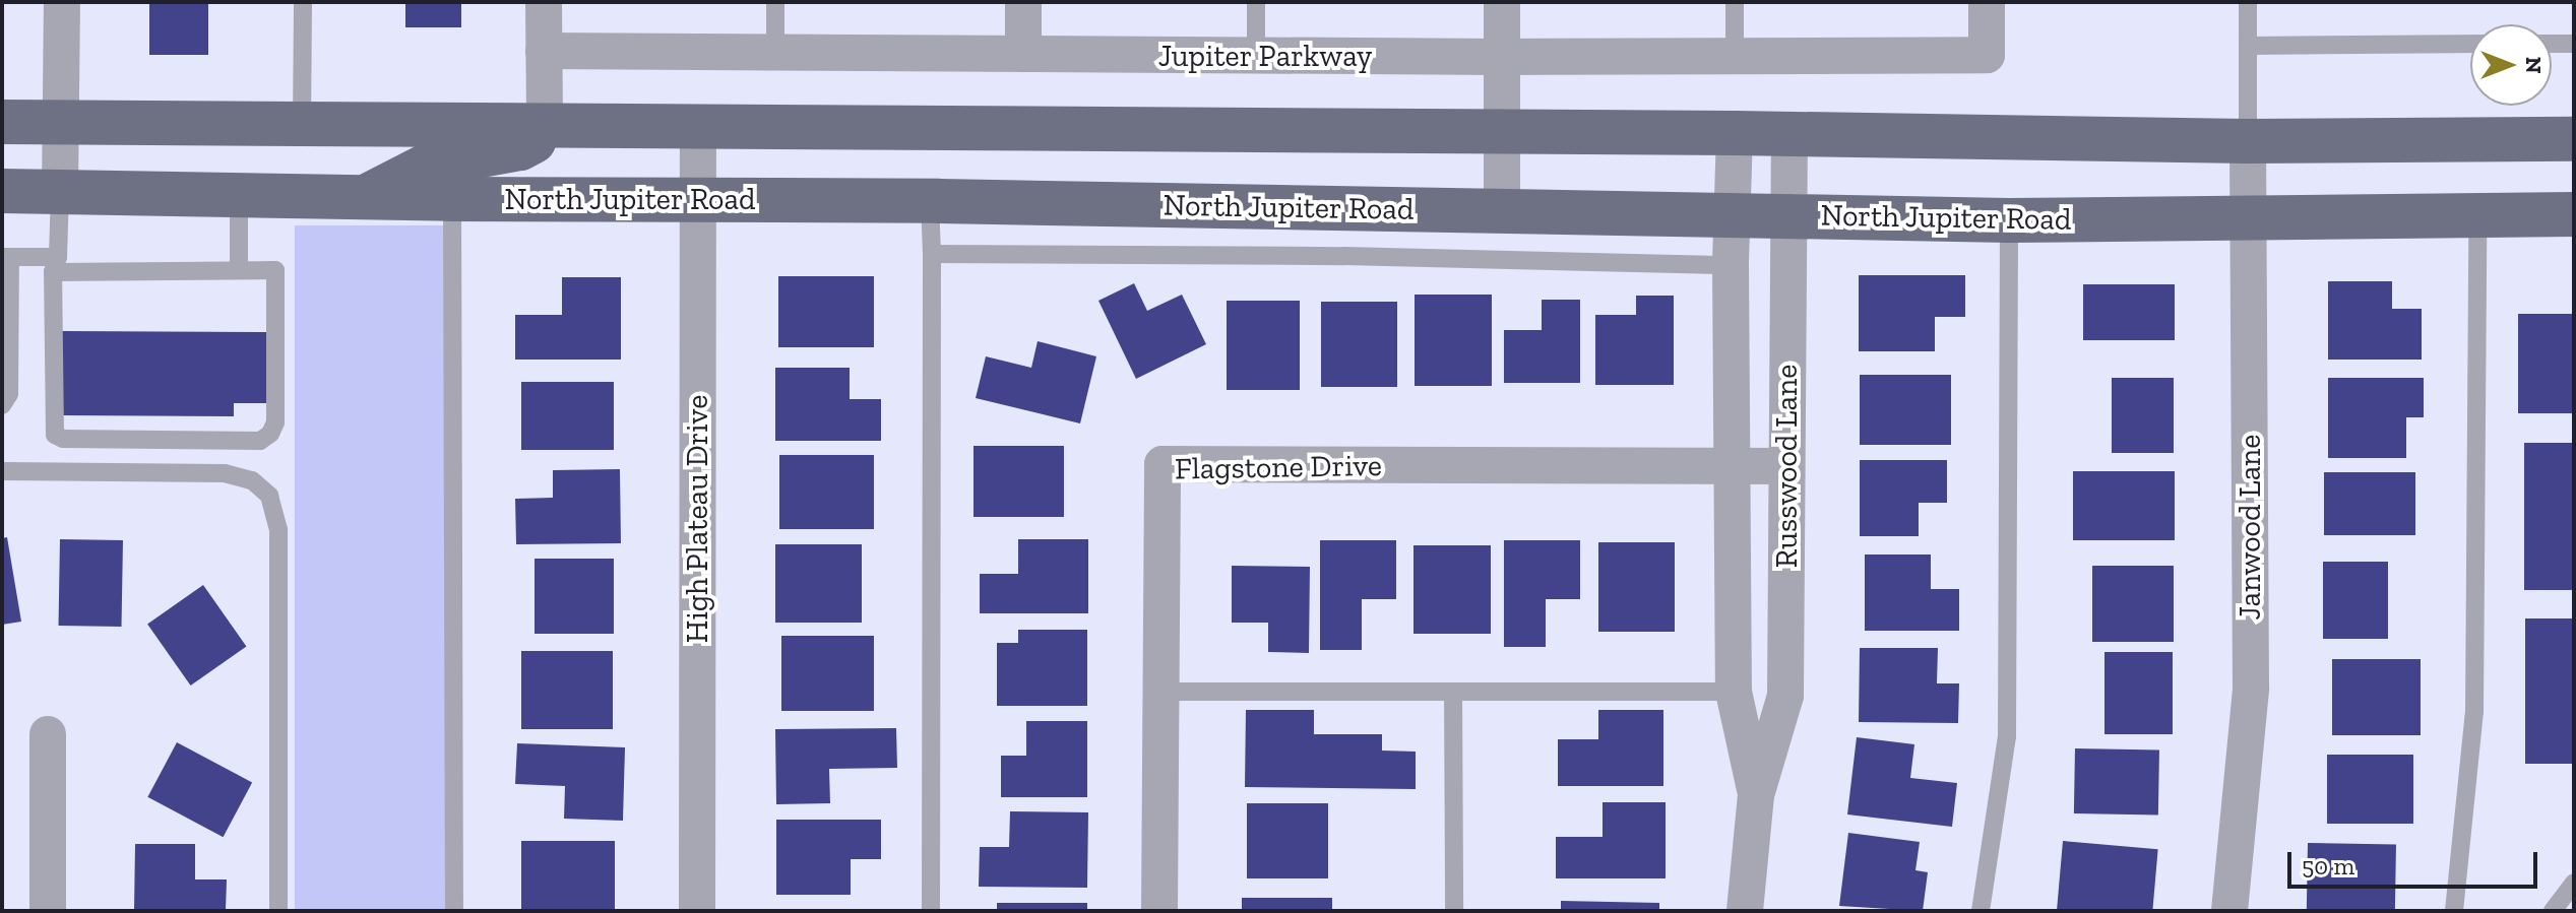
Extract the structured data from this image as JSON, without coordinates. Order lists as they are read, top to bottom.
{
  "streets": {
    "main road": ["North Jupiter Road"],
    "street": [
      "Jupiter Parkway",
      "Russwood Lane",
      "Flagstone Drive",
      "High Plateau Drive",
      "Janwood Lane"
    ]
  },
  "crossings": [
    ["North Jupiter Road", "Russwood Lane"],
    ["North Jupiter Road", "High Plateau Drive"],
    ["North Jupiter Road", "Janwood Lane"],
    ["Russwood Lane", "Flagstone Drive"]
  ],
  "scale_bar": "50 m",
  "north": "right"
}
